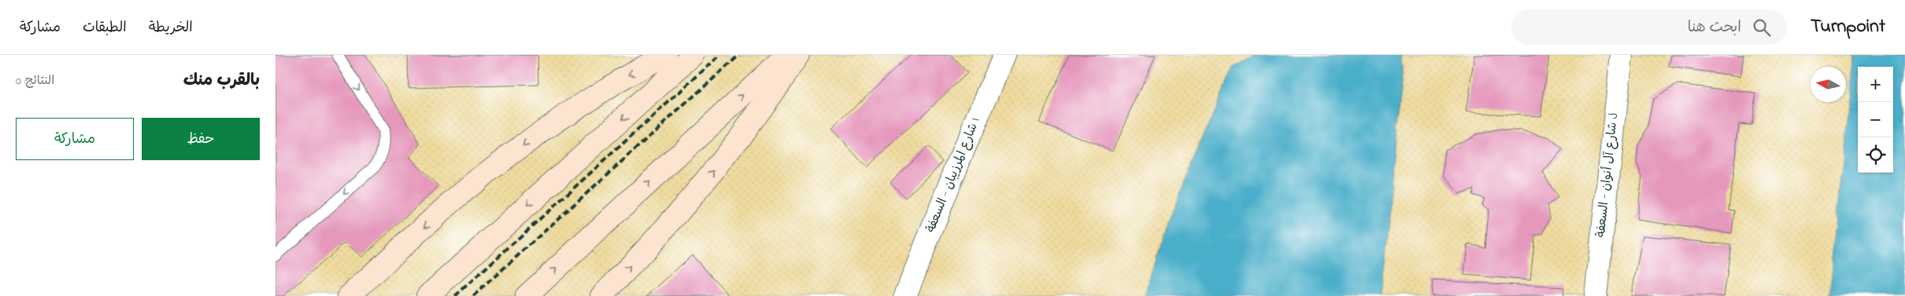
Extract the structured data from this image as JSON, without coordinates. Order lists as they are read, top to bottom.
{
  "streets": {
    "street": ["شارع المرزيبان - السعفة I", "شارع آل أنوان - السعفة J"]
  },
  "north": "left",
  "page": {
    "header": "Turnpoint",
    "search": "ابحث هنا",
    "nav": ["الخريطة", "الطبقات", "مشاركة"],
    "heading": ["بالقرب منك", "النتائج: 0"],
    "map_buttons": ["+", "−"],
    "buttons": ["حفظ", "مشاركة"]
  }
}
